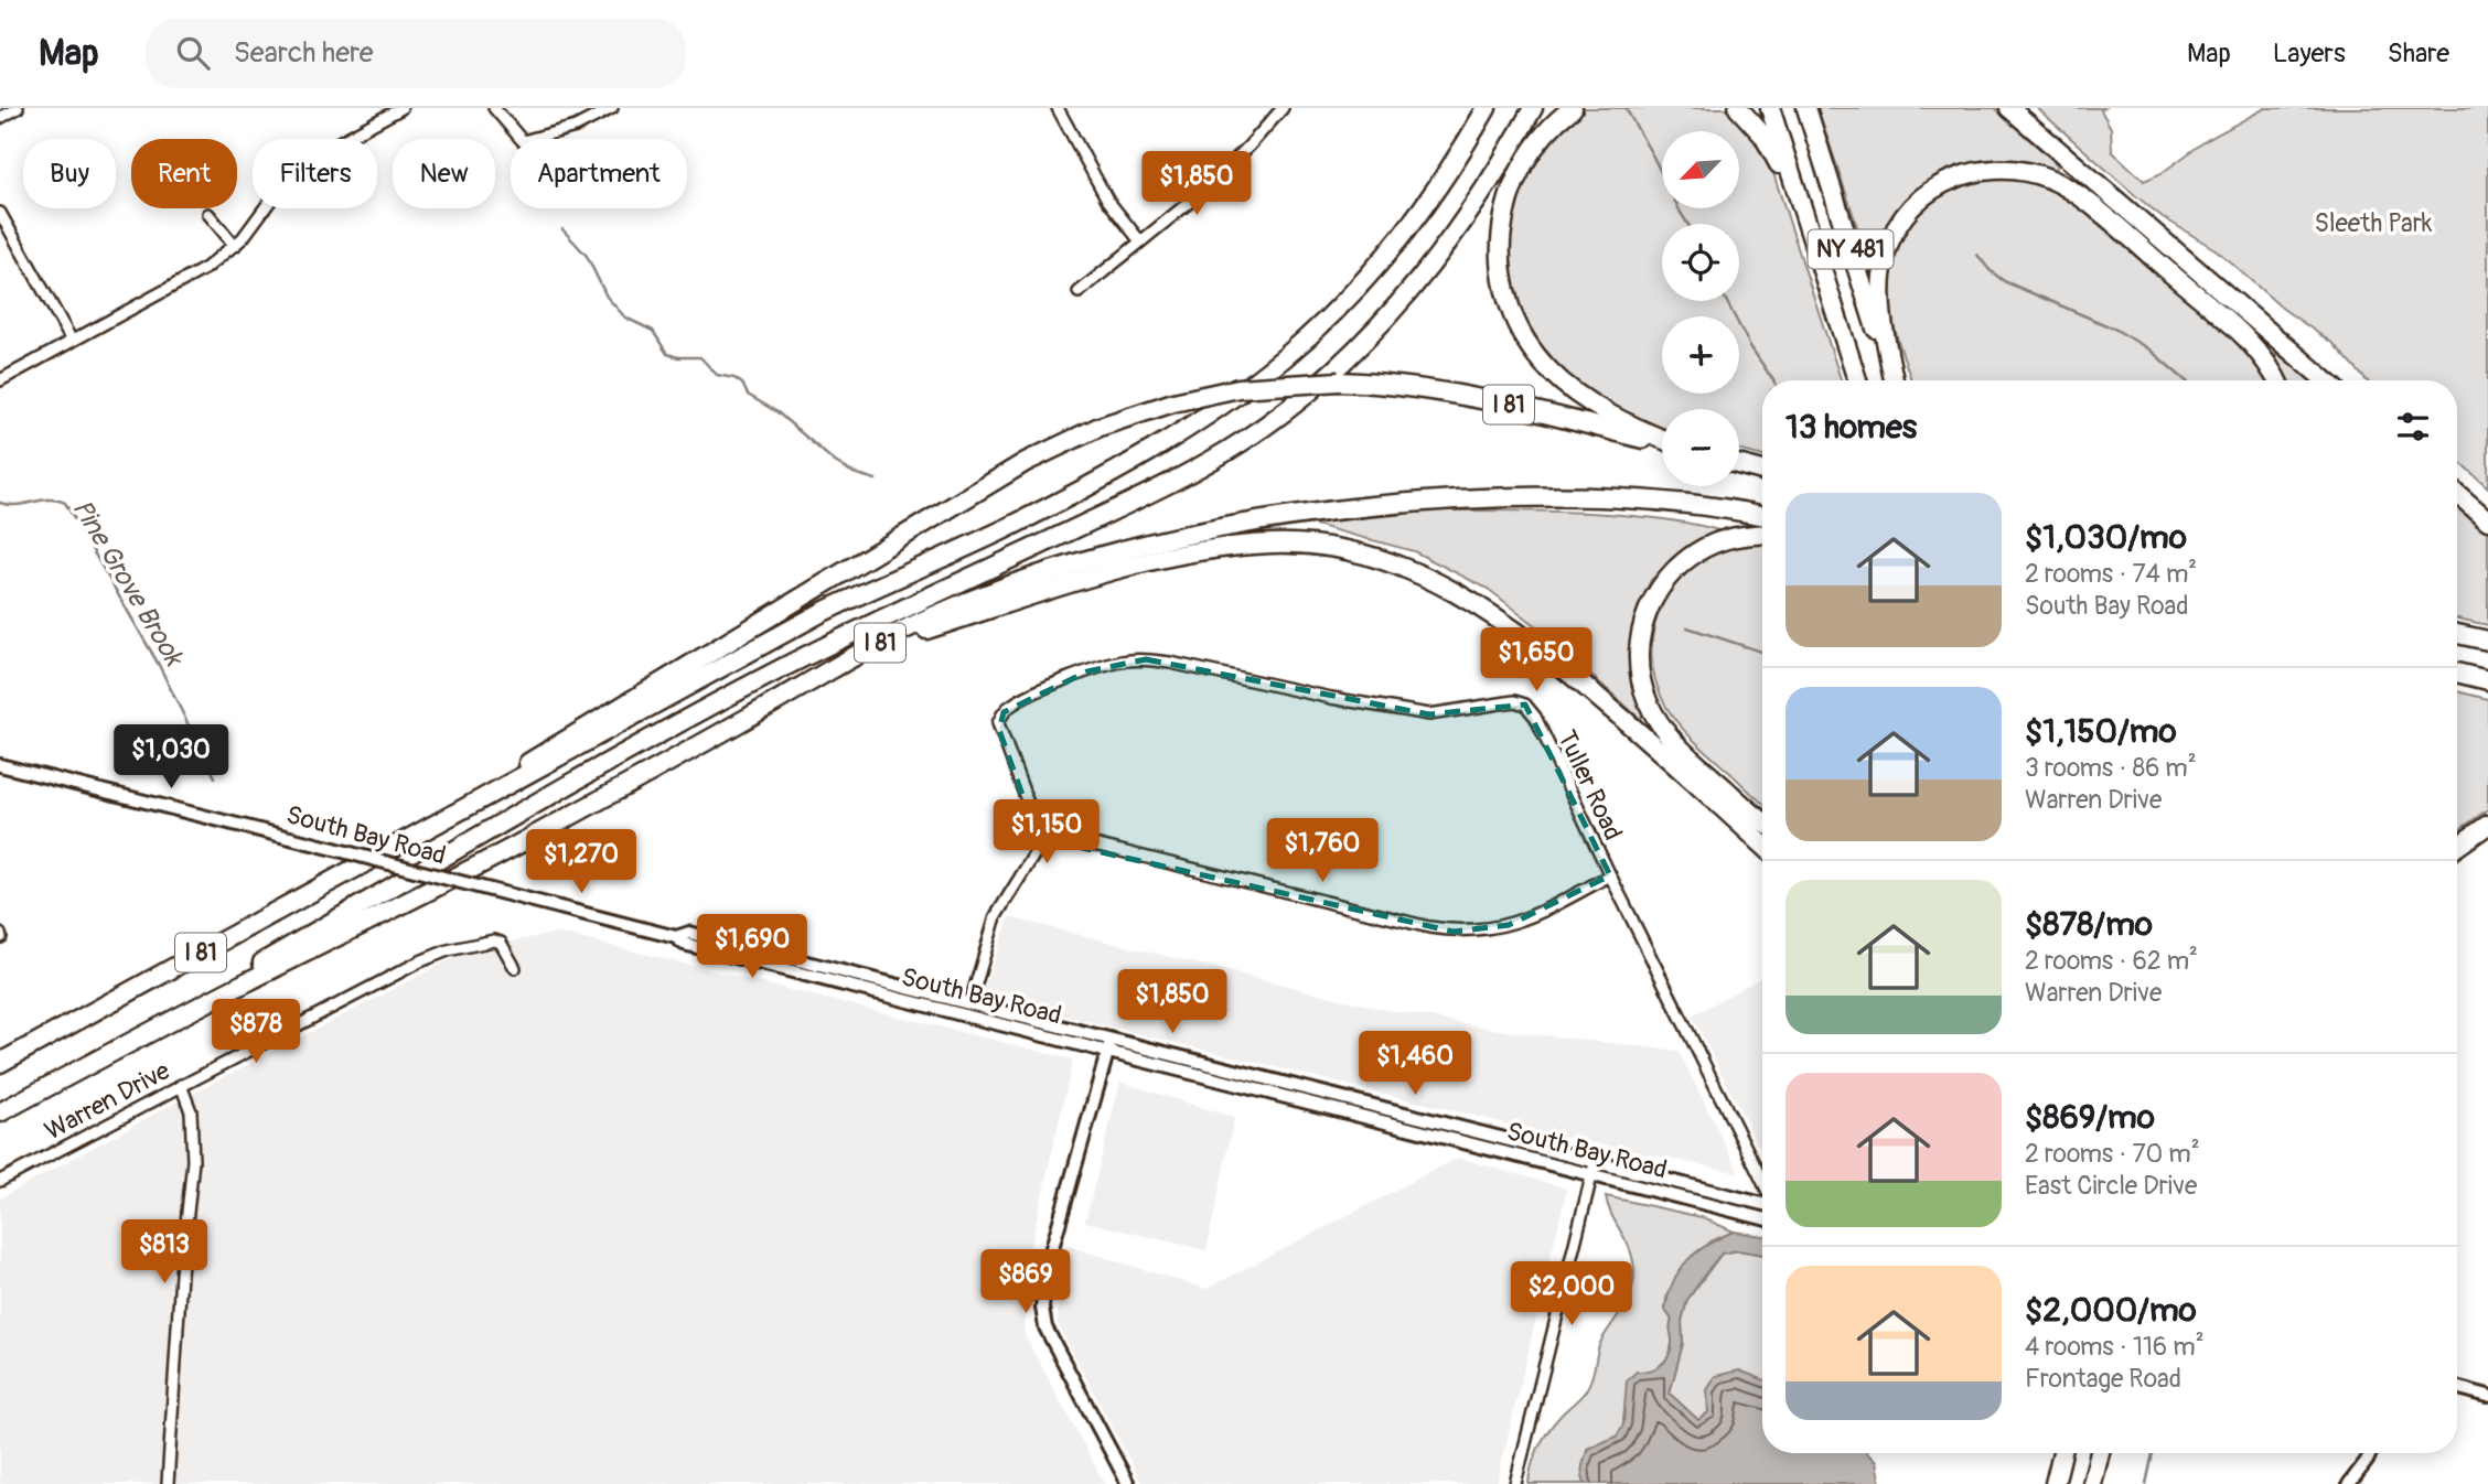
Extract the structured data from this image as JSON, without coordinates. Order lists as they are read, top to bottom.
{
  "streets": {
    "highway": ["NY 481", "I 81"],
    "street": ["Tuller Road", "South Bay Road", "Warren Drive"]
  },
  "water": ["Pine Grove Brook"],
  "parks": ["Sleeth Park"],
  "north": "bottom left",
  "page": {
    "header": "Map",
    "search": "Search here",
    "nav": ["Map", "Layers", "Share"],
    "map_buttons": ["+", "−"],
    "chip": [
      "Buy",
      "Rent",
      "Filters",
      "New",
      "Apartment"
    ],
    "price": [
      "$1,850",
      "$1,650",
      "$1,030",
      "$1,150",
      "$1,760",
      "$1,270",
      "$1,690",
      "$1,850",
      "$878",
      "$1,460",
      "$813",
      "$869",
      "$2,000"
    ],
    "heading": "13 homes",
    "list": [
      {
        "name": "$1,030/mo",
        "note": "2 rooms · 74 m² · South Bay Road"
      },
      {
        "name": "$1,150/mo",
        "note": "3 rooms · 86 m² · Warren Drive"
      },
      {
        "name": "$878/mo",
        "note": "2 rooms · 62 m² · Warren Drive"
      },
      {
        "name": "$869/mo",
        "note": "2 rooms · 70 m² · East Circle Drive"
      },
      {
        "name": "$2,000/mo",
        "note": "4 rooms · 116 m² · Frontage Road"
      }
    ]
  }
}
